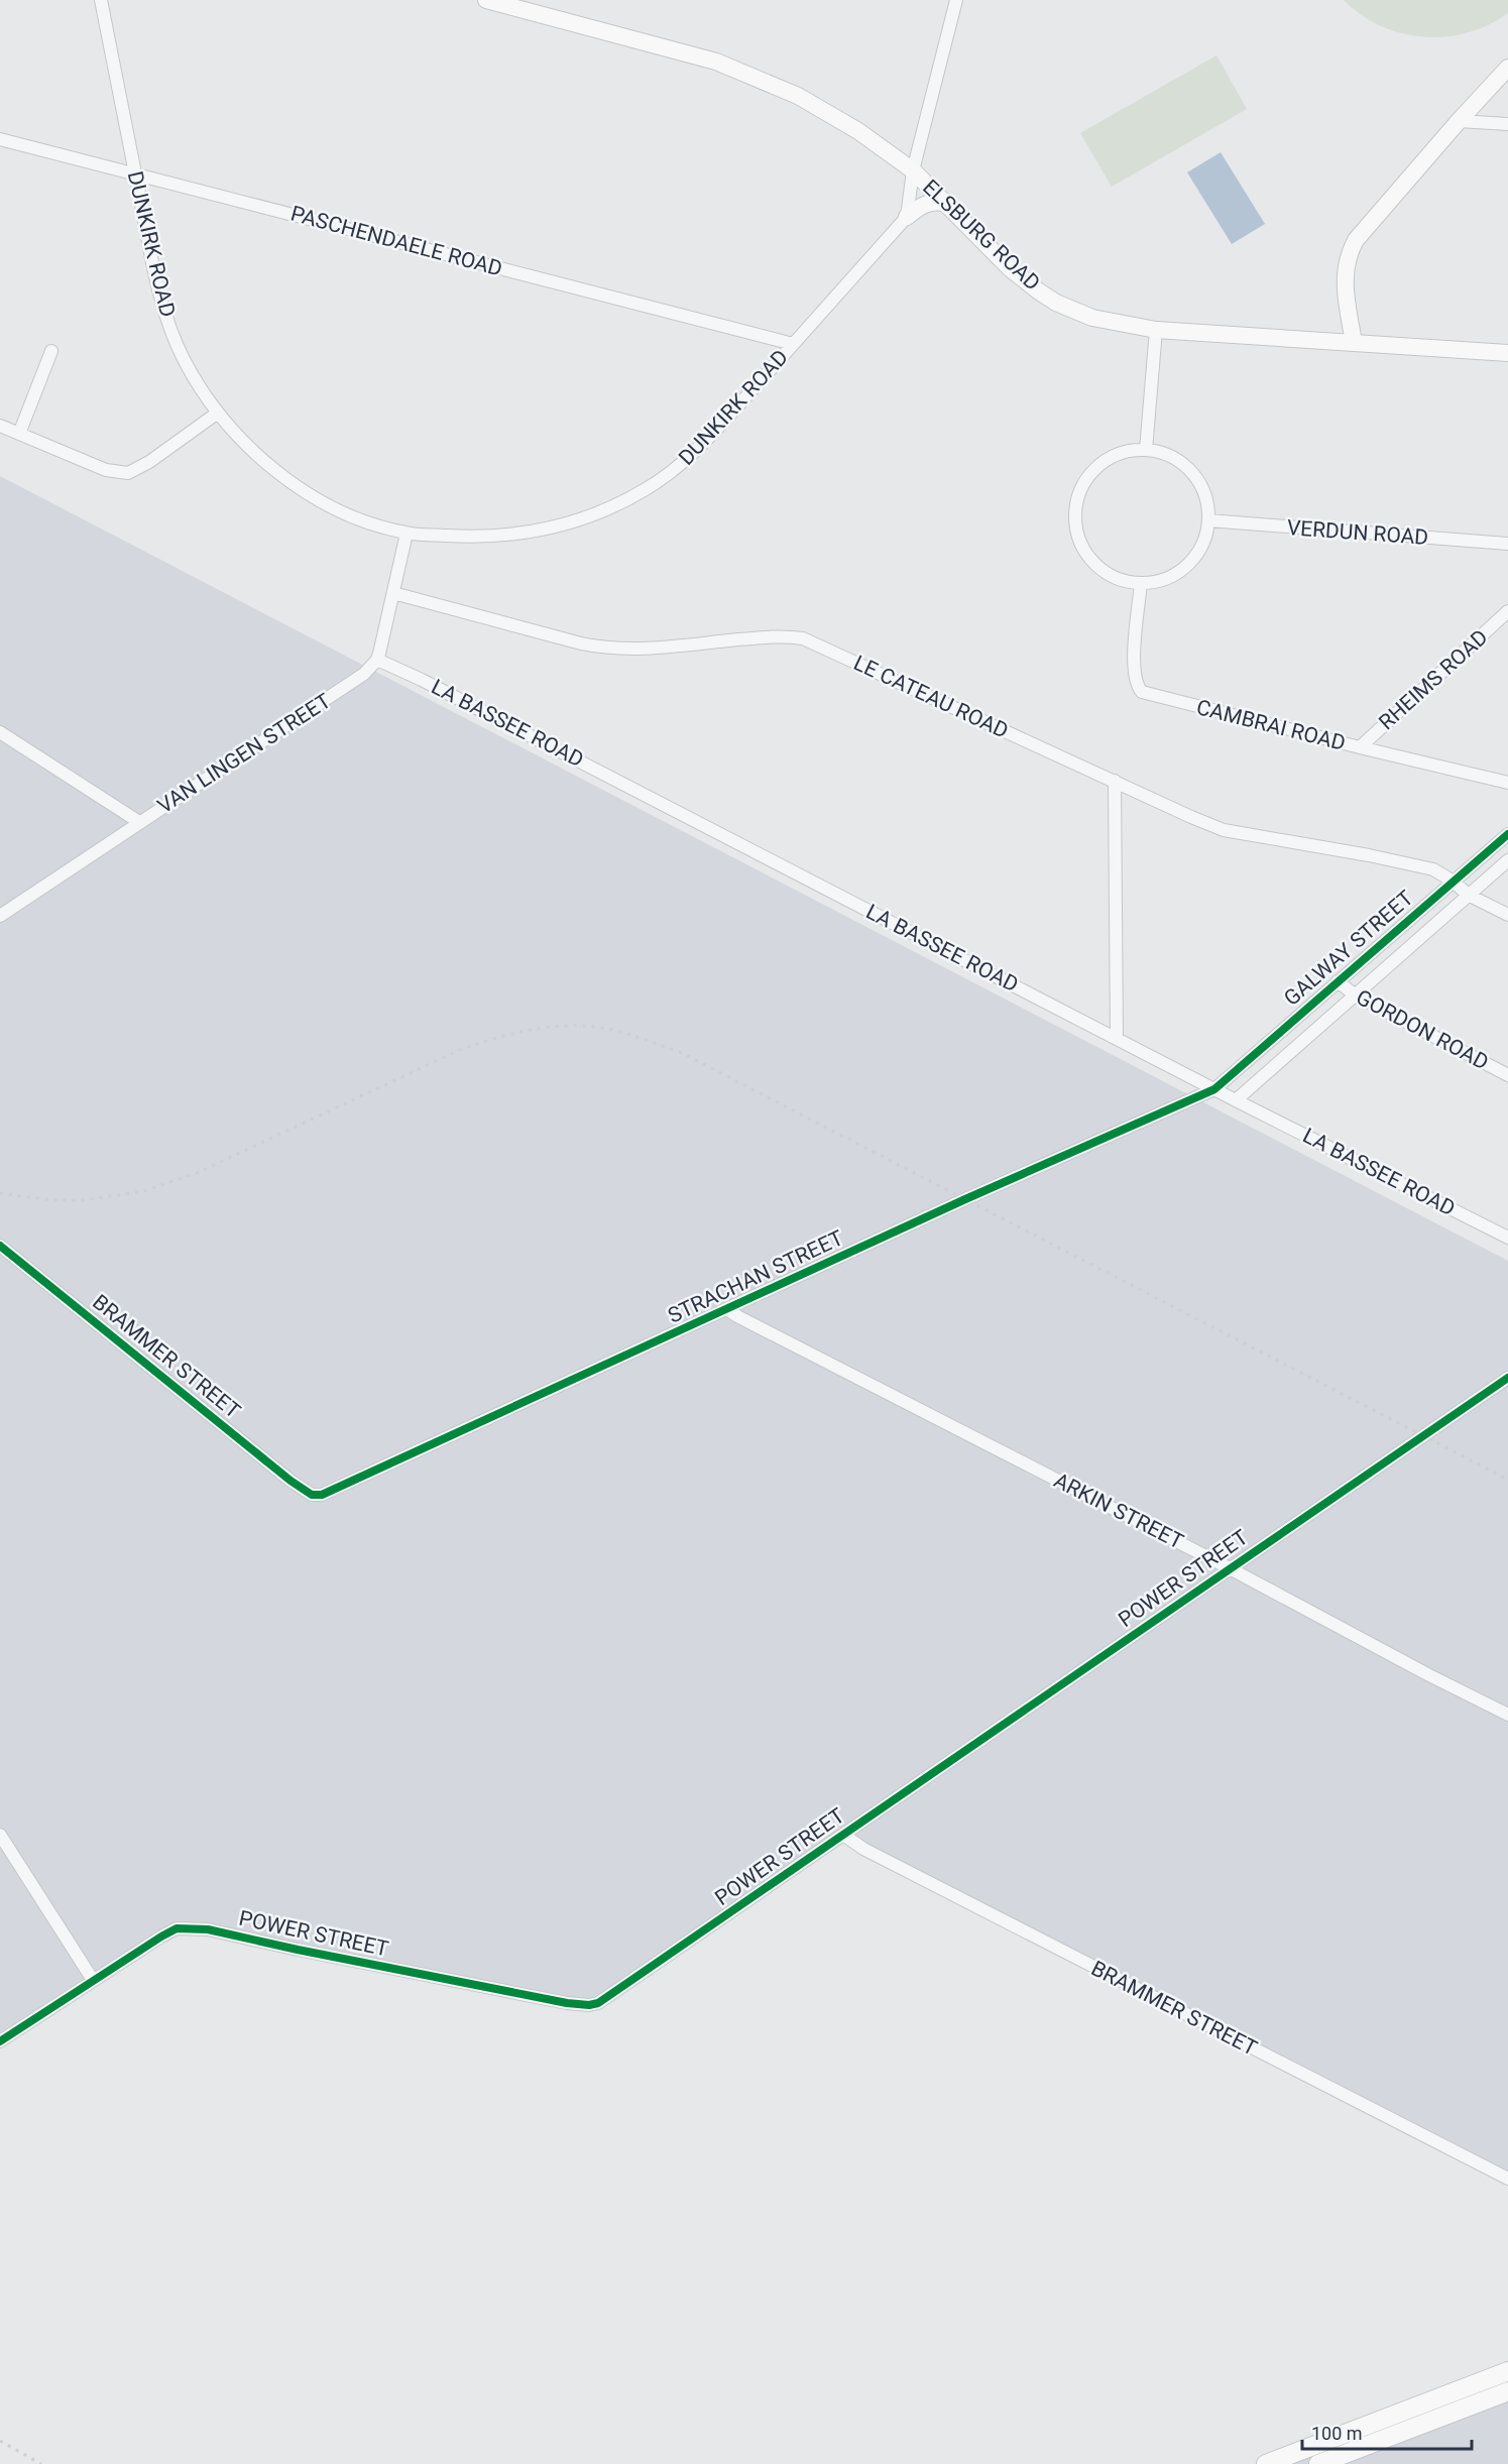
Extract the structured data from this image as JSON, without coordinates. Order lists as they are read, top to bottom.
{
  "streets": {
    "main road": ["ELSBURG ROAD"],
    "street": [
      "PASCHENDAELE ROAD",
      "DUNKIRK ROAD",
      "VERDUN ROAD",
      "RHEIMS ROAD",
      "LE CATEAU ROAD",
      "LA BASSEE ROAD",
      "CAMBRAI ROAD",
      "VAN LINGEN STREET",
      "GALWAY STREET",
      "GORDON ROAD",
      "STRACHAN STREET",
      "BRAMMER STREET",
      "ARKIN STREET",
      "POWER STREET"
    ]
  },
  "crossings": [
    ["PASCHENDAELE ROAD", "DUNKIRK ROAD"],
    ["VERDUN ROAD", "CAMBRAI ROAD"],
    ["RHEIMS ROAD", "CAMBRAI ROAD"],
    ["LE CATEAU ROAD", "GALWAY STREET"],
    ["LA BASSEE ROAD", "VAN LINGEN STREET"],
    ["LA BASSEE ROAD", "GALWAY STREET"],
    ["LA BASSEE ROAD", "STRACHAN STREET"],
    ["GALWAY STREET", "GORDON ROAD"],
    ["GALWAY STREET", "STRACHAN STREET"],
    ["STRACHAN STREET", "BRAMMER STREET"],
    ["STRACHAN STREET", "ARKIN STREET"],
    ["BRAMMER STREET", "POWER STREET"],
    ["ARKIN STREET", "POWER STREET"]
  ],
  "scale_bar": "100 m"
}
